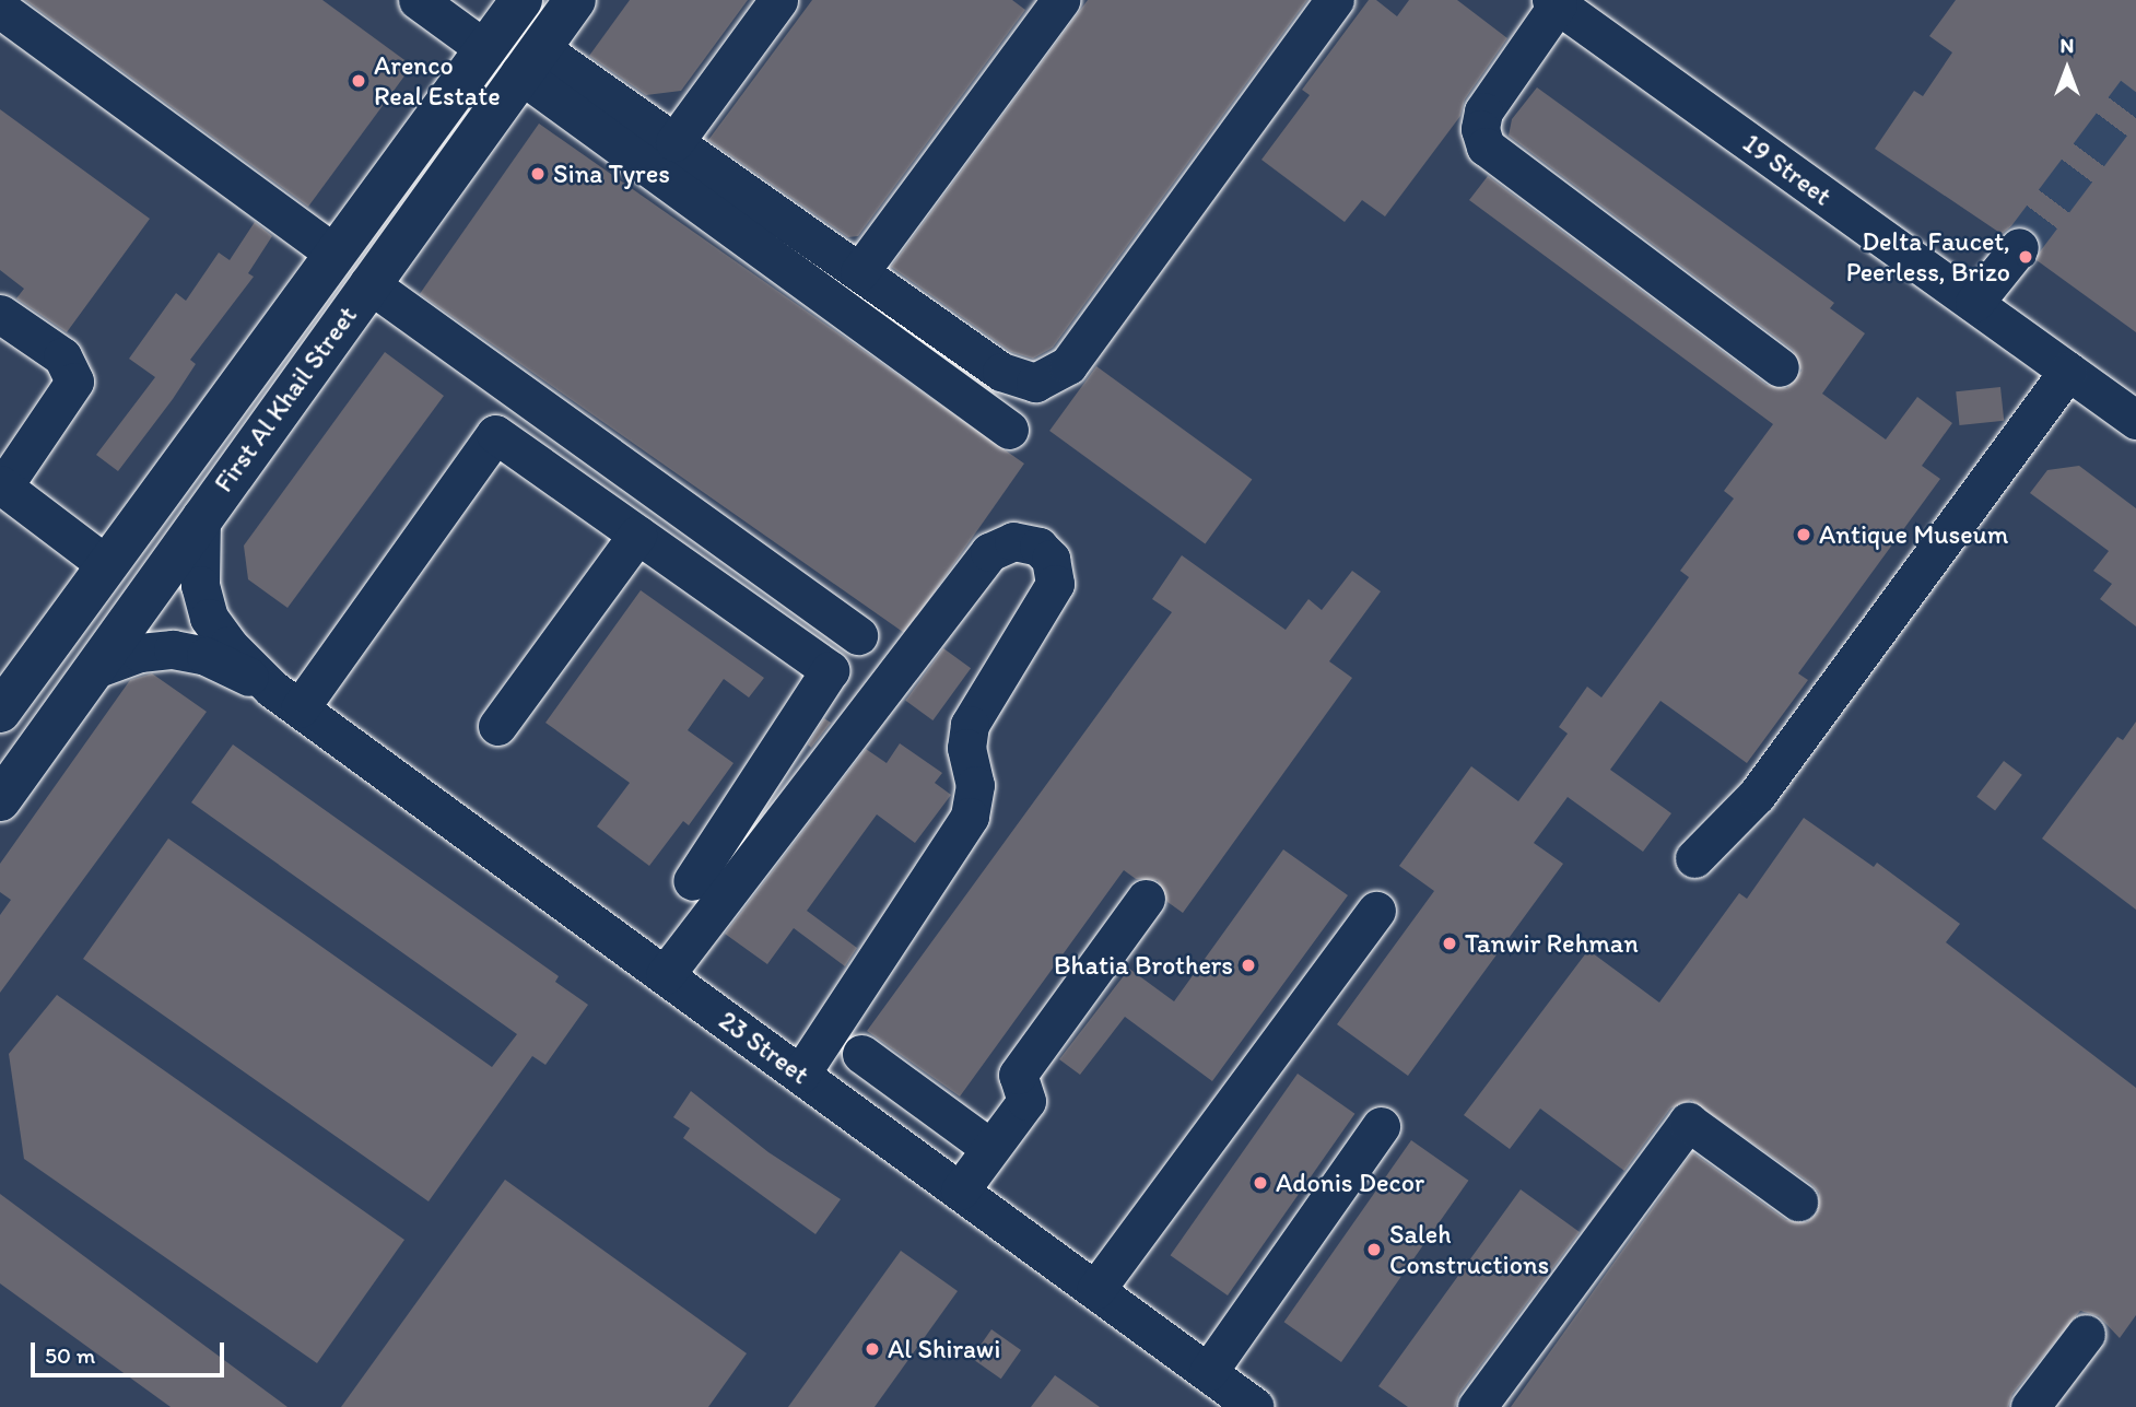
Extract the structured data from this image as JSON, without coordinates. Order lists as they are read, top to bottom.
{
  "streets": {
    "main road": ["First Al Khail Street"],
    "street": ["19 Street", "23 Street"]
  },
  "crossings": [
    ["First Al Khail Street", "23 Street"]
  ],
  "places": [
    "Arenco Real Estate",
    "Sina Tyres",
    "Delta Faucet, Peerless, Brizo",
    "Antique Museum",
    "Tanwir Rehman",
    "Bhatia Brothers",
    "Adonis Decor",
    "Saleh Constructions",
    "Al Shirawi"
  ],
  "scale_bar": "50 m",
  "north": "top"
}
